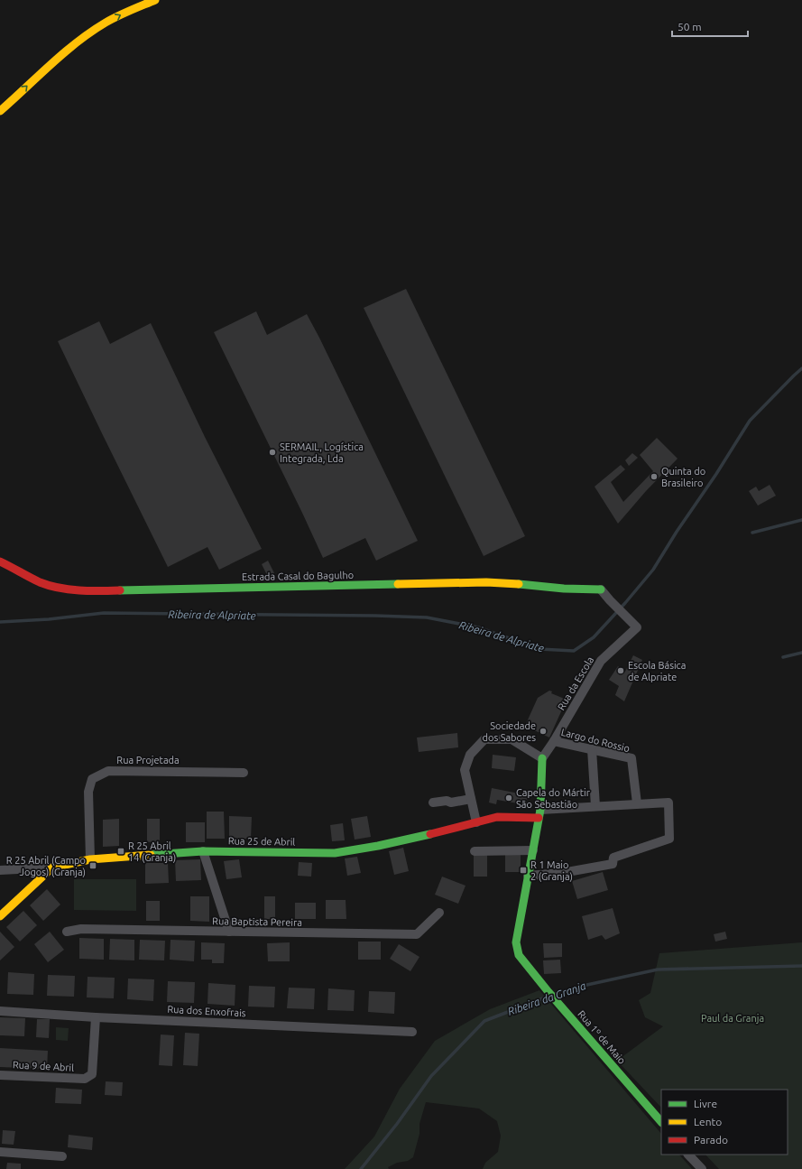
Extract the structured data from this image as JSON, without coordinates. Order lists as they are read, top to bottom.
{
  "streets": {
    "street": [
      "Estrada Casal do Bagulho",
      "Rua da Escola",
      "Largo do Rossio",
      "Rua Projetada",
      "Rua 25 de Abril",
      "Rua Baptista Pereira",
      "Rua dos Enxofrais",
      "Rua 1º de Maio",
      "Rua 9 de Abril"
    ]
  },
  "crossings": [
    ["Estrada Casal do Bagulho", "Rua da Escola"],
    ["Rua da Escola", "Largo do Rossio"],
    ["Rua da Escola", "Rua 25 de Abril"],
    ["Rua da Escola", "Rua 1º de Maio"],
    ["Rua Projetada", "Rua 25 de Abril"],
    ["Rua 25 de Abril", "Rua 1º de Maio"],
    ["Rua dos Enxofrais", "Rua 9 de Abril"]
  ],
  "water": ["Ribeira de Alpriate", "Ribeira da Granja"],
  "parks": ["Paul da Granja"],
  "places": {
    "other": [
      "SERMAIL, Logística Integrada, Lda",
      "Quinta do Brasileiro",
      "Escola Básica de Alpriate",
      "Sociedade dos Sabores",
      "Capela do Mártir São Sebastião"
    ],
    "transit": ["R 25 Abril 14 (Granja)", "R 25 Abril (Campo Jogos) (Granja)", "R 1 Maio 2 (Granja)"]
  },
  "legend": ["Livre", "Lento", "Parado"],
  "scale_bar": "50 m"
}
